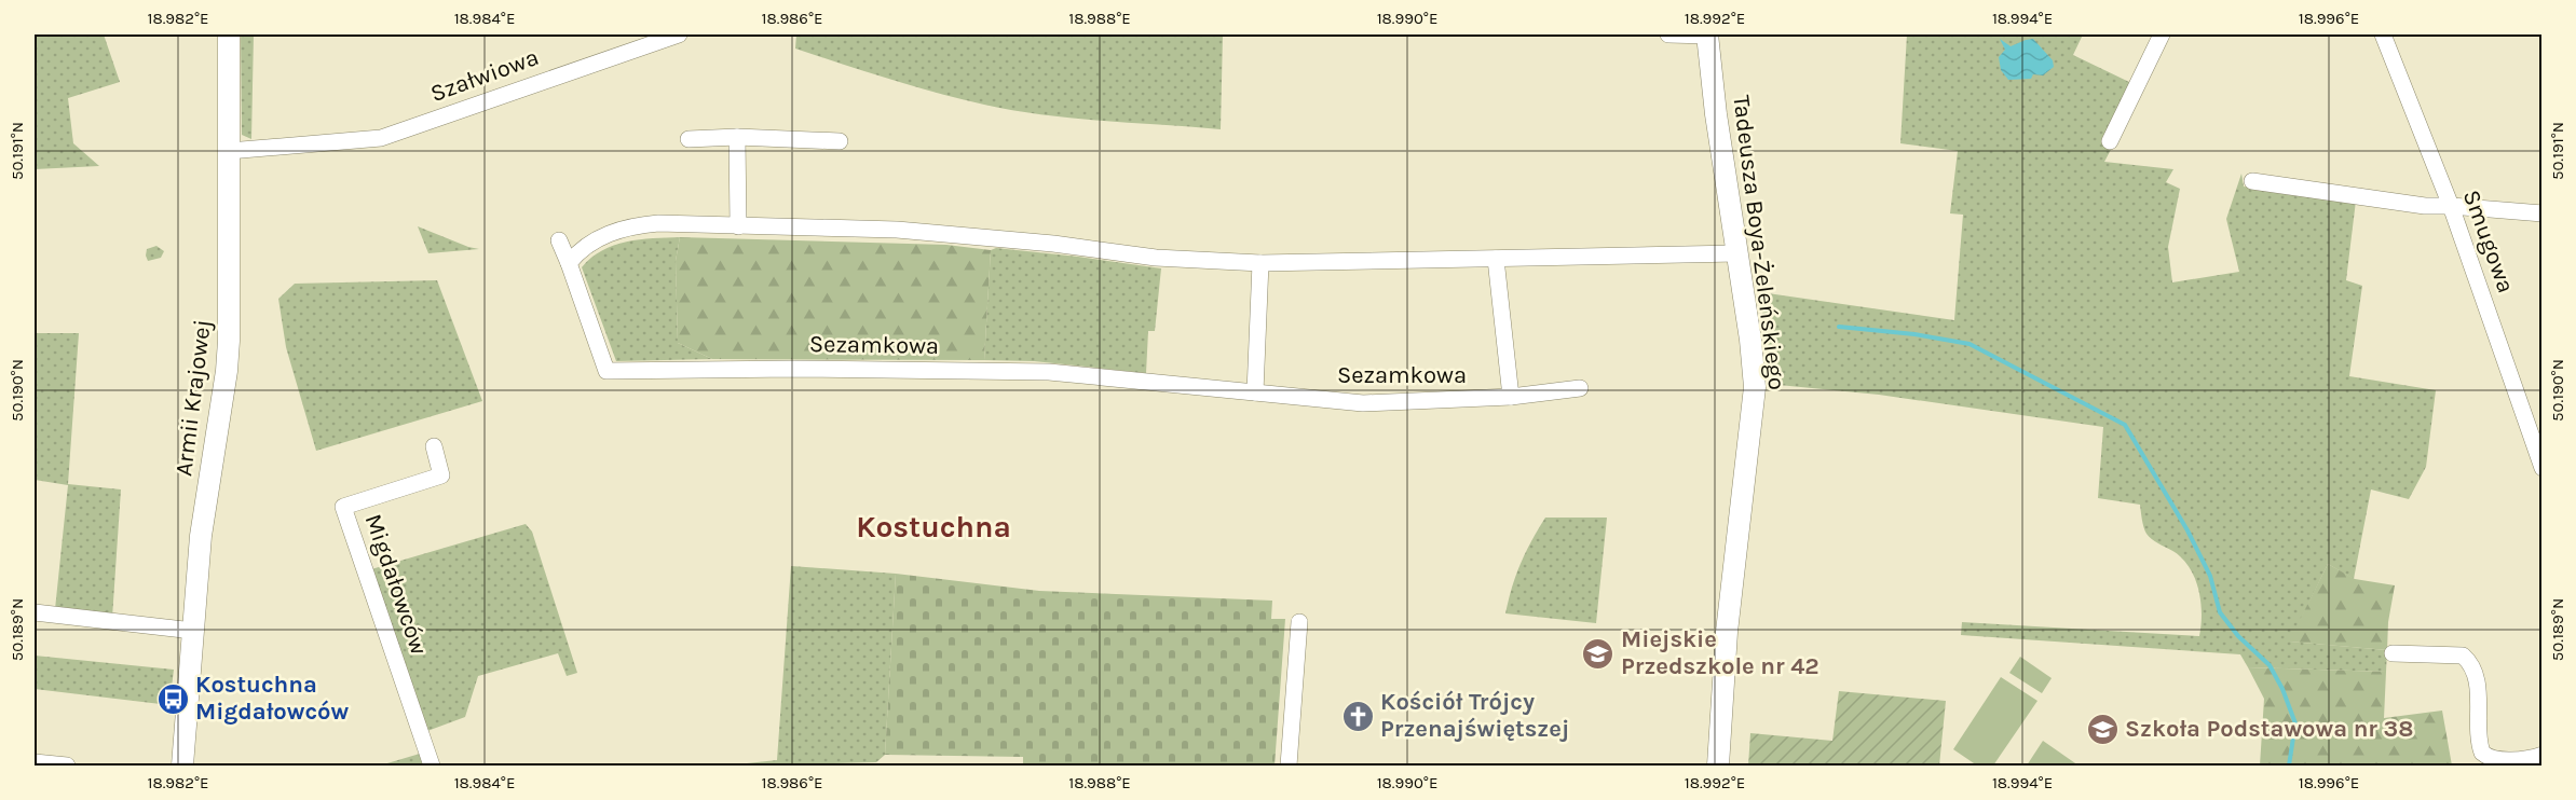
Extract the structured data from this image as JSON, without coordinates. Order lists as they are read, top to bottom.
{
  "streets": {
    "street": [
      "Szałwiowa",
      "Smugowa",
      "Tadeusza Boya-Żeleńskiego",
      "Sezamkowa",
      "Armii Krajowej",
      "Migdałowców"
    ]
  },
  "crossings": [
    ["Szałwiowa", "Armii Krajowej"]
  ],
  "districts": ["Kostuchna"],
  "places": {
    "school or university": ["Miejskie Przedszkole nr 42", "Szkoła Podstawowa nr 38"],
    "bus stop": ["Kostuchna Migdałowców"],
    "church": ["Kościół Trójcy Przenajświętszej"]
  },
  "coordinates": [
    "18.982°E",
    "18.984°E",
    "18.986°E",
    "18.988°E",
    "18.990°E",
    "18.992°E",
    "18.994°E",
    "18.996°E",
    "50.191°N",
    "50.190°N",
    "50.189°N"
  ]
}
